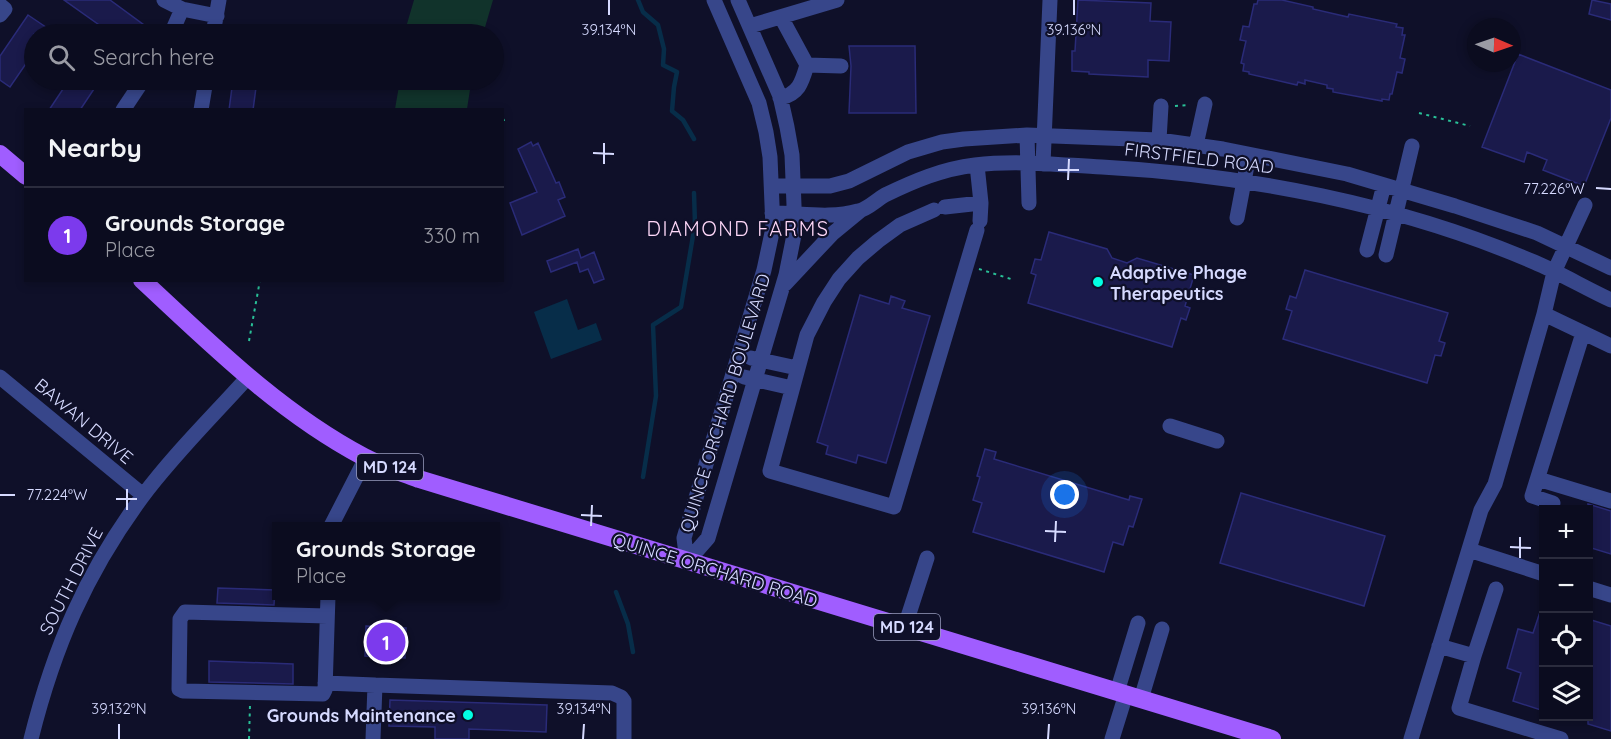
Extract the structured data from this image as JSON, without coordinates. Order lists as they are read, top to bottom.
{
  "streets": {
    "main road": ["MD 124", "QUINCE ORCHARD ROAD"],
    "street": [
      "FIRSTFIELD ROAD",
      "QUINCE ORCHARD BOULEVARD",
      "BAWAN DRIVE",
      "SOUTH DRIVE"
    ]
  },
  "crossings": [
    ["FIRSTFIELD ROAD", "QUINCE ORCHARD BOULEVARD"],
    ["QUINCE ORCHARD BOULEVARD", "QUINCE ORCHARD ROAD"],
    ["BAWAN DRIVE", "SOUTH DRIVE"],
    ["QUINCE ORCHARD ROAD", "SOUTH DRIVE"]
  ],
  "districts": ["DIAMOND FARMS"],
  "places": ["Adaptive Phage Therapeutics", "Grounds Maintenance"],
  "north": "right",
  "page": {
    "search": "Search here",
    "heading": "Nearby",
    "list": [
      {
        "mark": "1",
        "name": "Grounds Storage",
        "note": "Place",
        "value": "330 m"
      }
    ],
    "map_buttons": ["+", "−"],
    "popup": ["Grounds Storage", "Place"],
    "pins": "1"
  },
  "coordinates": [
    "39.134°N",
    "39.136°N",
    "77.226°W",
    "77.224°W",
    "39.132°N"
  ]
}
